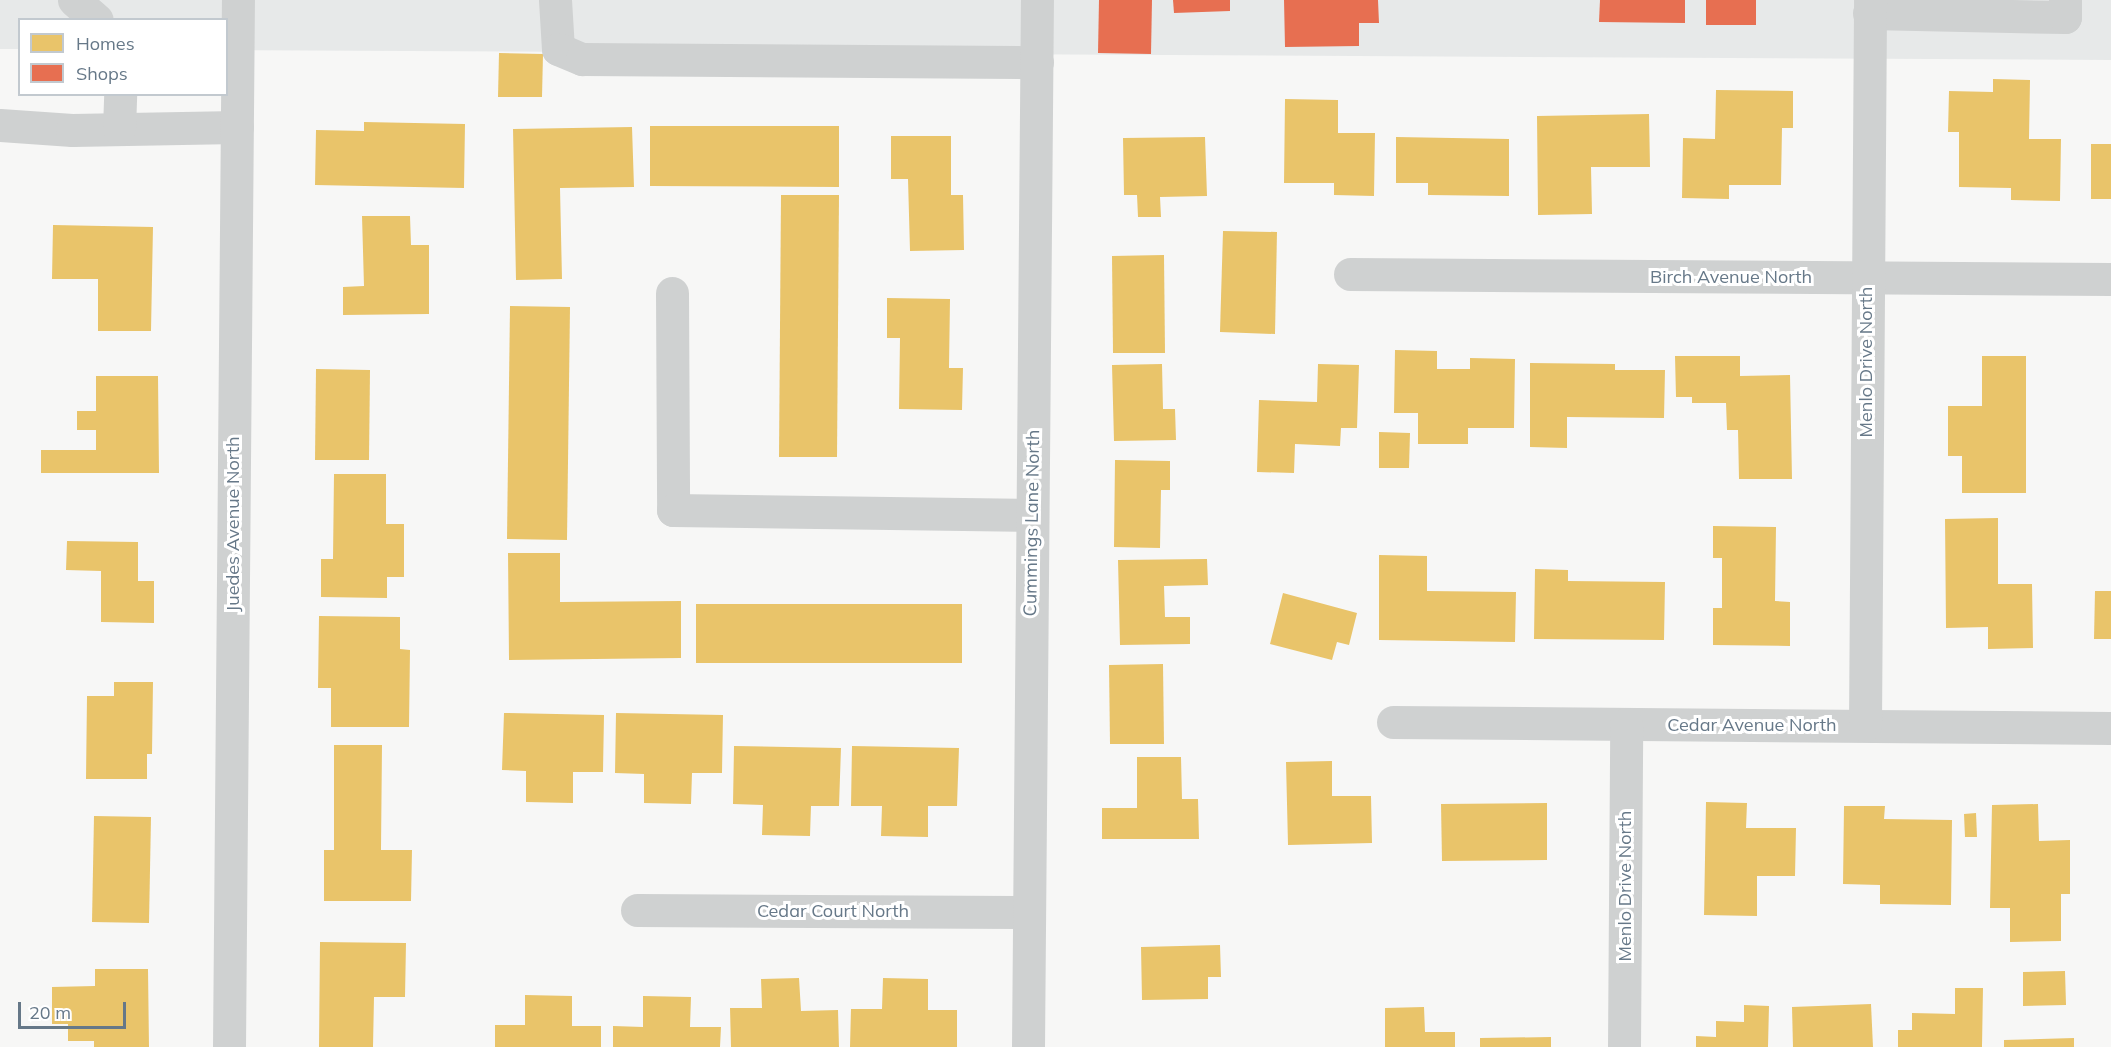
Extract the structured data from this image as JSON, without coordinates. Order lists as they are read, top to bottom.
{
  "streets": {
    "street": [
      "Birch Avenue North",
      "Menlo Drive North",
      "Cummings Lane North",
      "Juedes Avenue North",
      "Cedar Avenue North",
      "Cedar Court North"
    ]
  },
  "crossings": [
    ["Birch Avenue North", "Menlo Drive North"],
    ["Menlo Drive North", "Cedar Avenue North"],
    ["Cummings Lane North", "Cedar Court North"]
  ],
  "legend": ["Homes", "Shops"],
  "scale_bar": "20 m"
}
